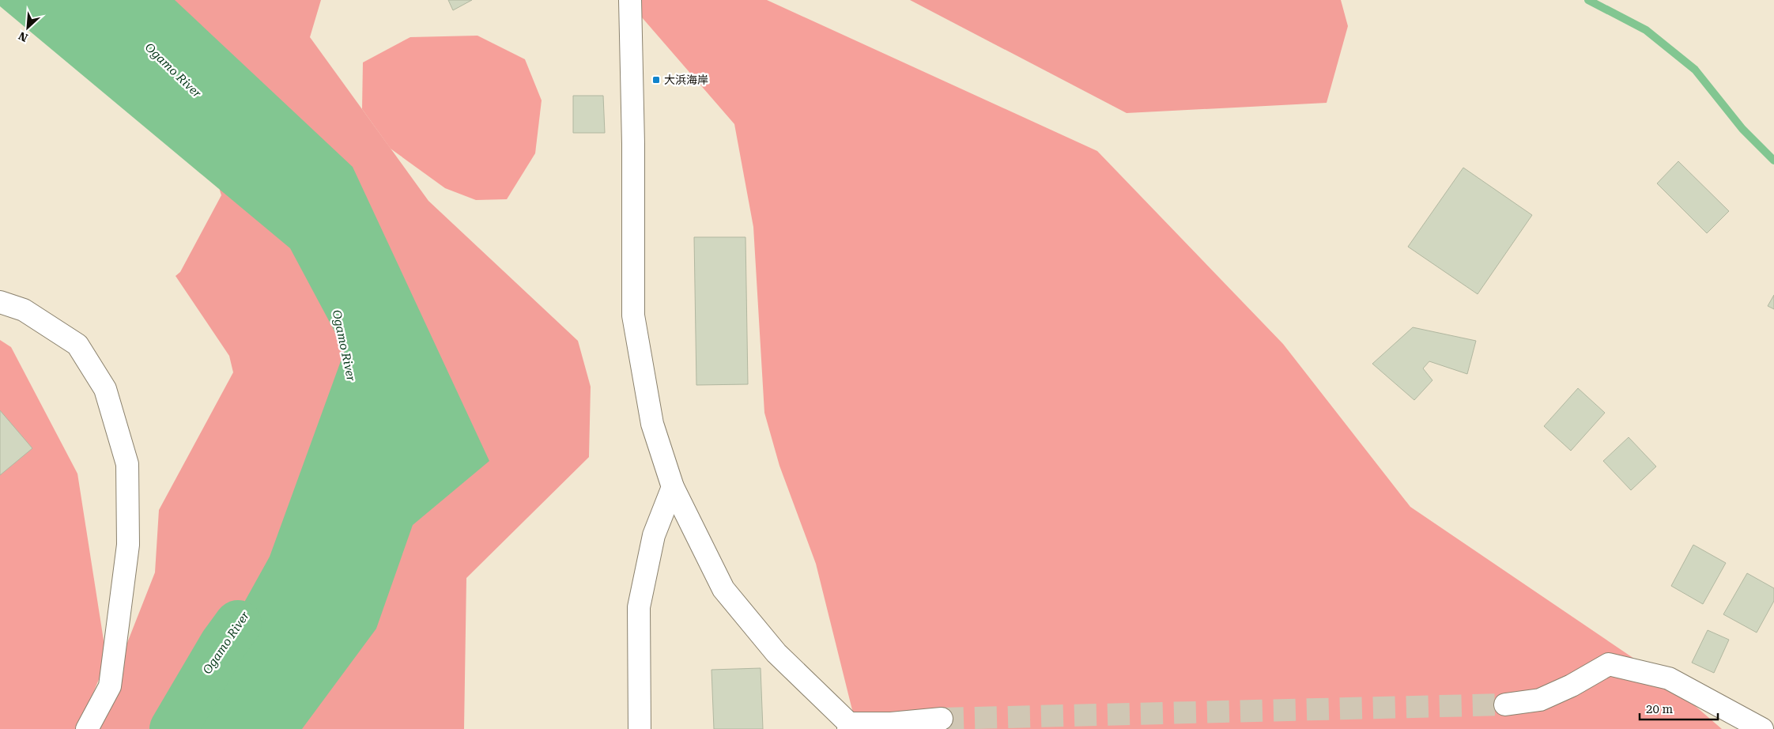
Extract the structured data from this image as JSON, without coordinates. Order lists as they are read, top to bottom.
{
  "water": ["Ogamo River"],
  "places": {
    "transit": ["大浜海岸"]
  },
  "scale_bar": "20 m",
  "north": "bottom left"
}
